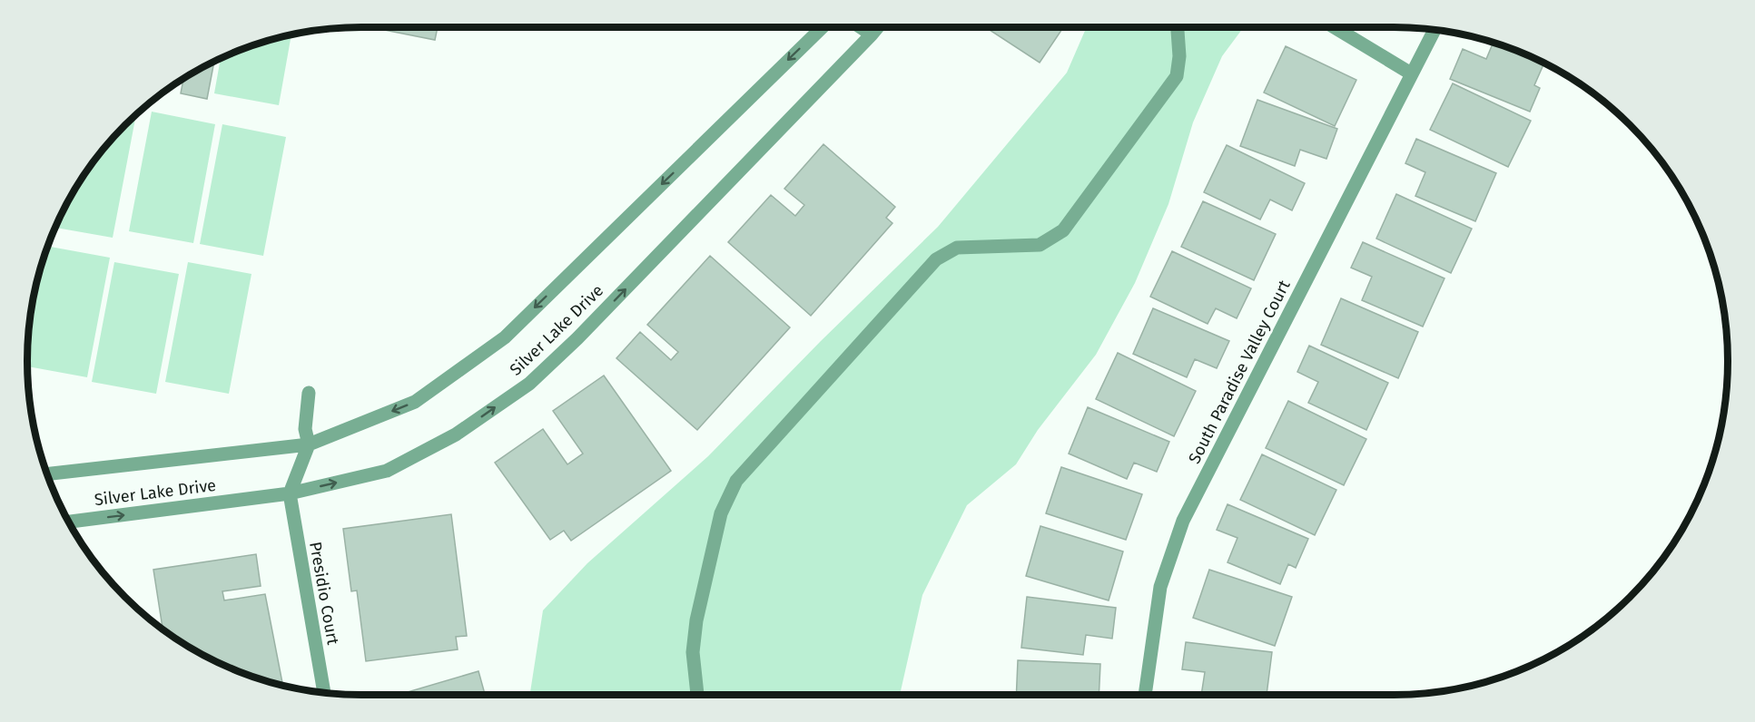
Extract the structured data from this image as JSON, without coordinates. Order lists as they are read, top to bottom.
{
  "streets": {
    "street": ["Silver Lake Drive", "South Paradise Valley Court", "Presidio Court"]
  },
  "crossings": [
    ["Silver Lake Drive", "Presidio Court"]
  ]
}
